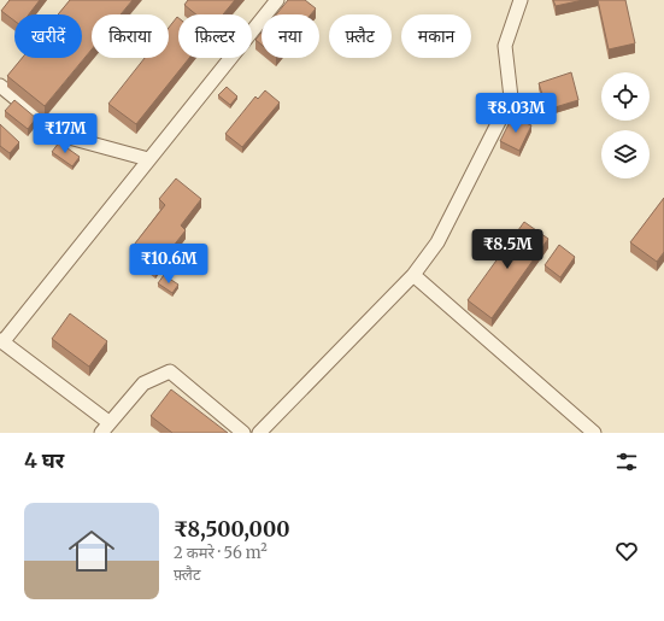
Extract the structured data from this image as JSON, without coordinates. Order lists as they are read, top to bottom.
{
  "page": {
    "chip": [
      "खरीदें",
      "किराया",
      "फ़िल्टर",
      "नया",
      "फ़्लैट",
      "मकान"
    ],
    "price": [
      "₹8.03M",
      "₹17M",
      "₹8.5M",
      "₹10.6M"
    ],
    "heading": "4 घर",
    "list": [
      {
        "name": "₹8,500,000",
        "note": "2 कमरे · 56 m² · फ़्लैट"
      }
    ]
  }
}
